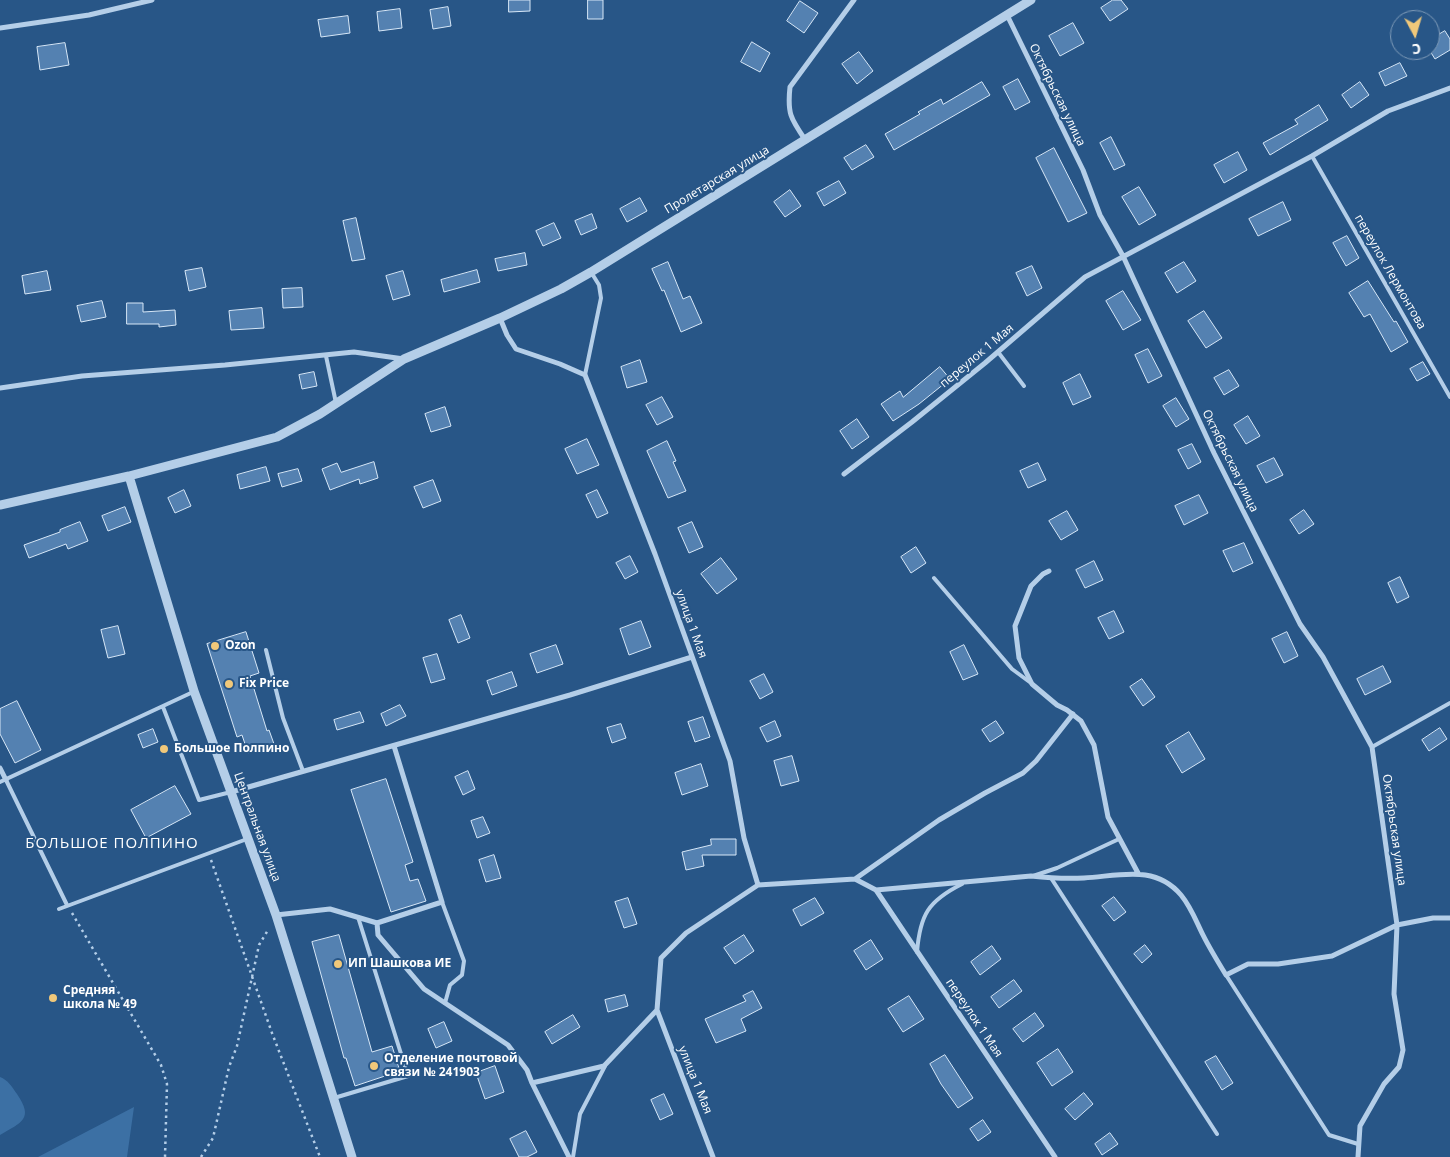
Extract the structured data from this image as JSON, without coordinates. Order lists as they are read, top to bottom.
{
  "streets": {
    "street": [
      "Октябрьская улица",
      "Пролетарская улица",
      "переулок 1 Мая",
      "улица 1 Мая",
      "Центральная улица"
    ],
    "lane": ["переулок Лермонтова"]
  },
  "crossings": [
    ["Октябрьская улица", "Пролетарская улица"],
    ["Октябрьская улица", "переулок 1 Мая"]
  ],
  "districts": ["БОЛЬШОЕ ПОЛПИНО"],
  "places": [
    "Ozon",
    "Fix Price",
    "Большое Полпино",
    "ИП Шашкова ИЕ",
    "Средняя школа № 49",
    "Отделение почтовой связи № 241903"
  ],
  "north": "bottom"
}
